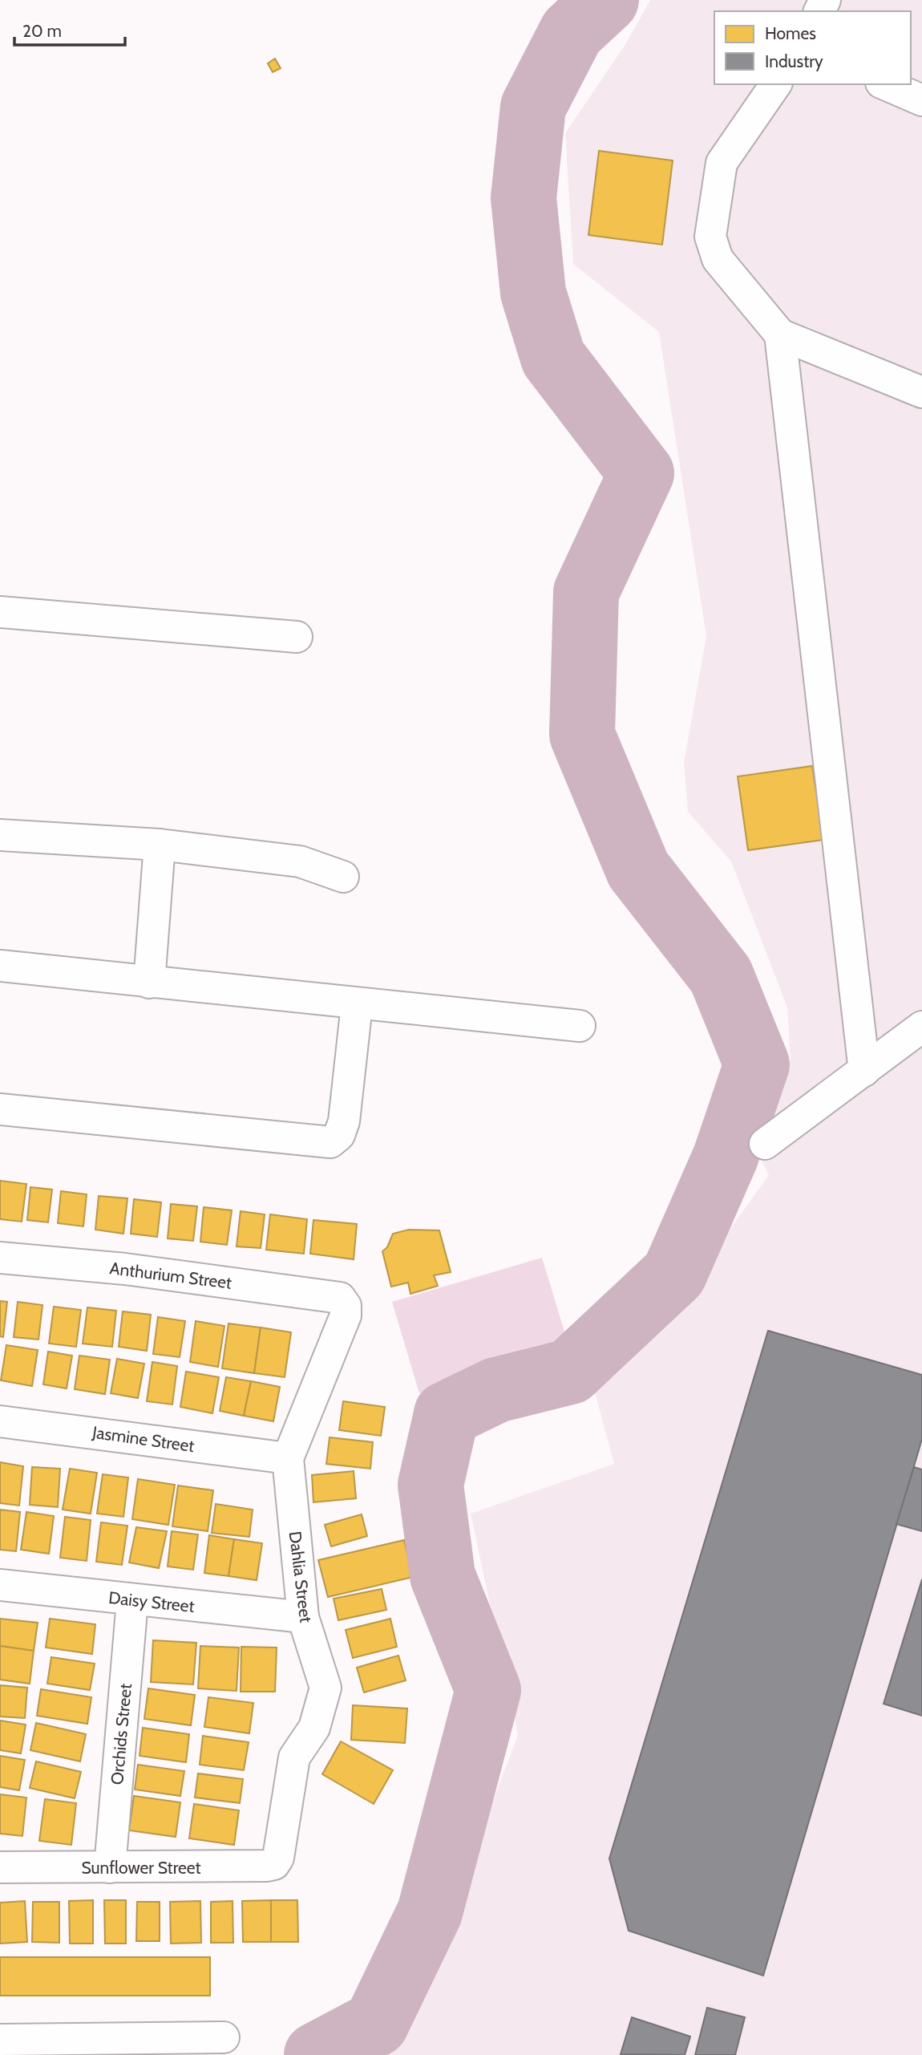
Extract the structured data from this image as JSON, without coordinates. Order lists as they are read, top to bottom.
{
  "streets": {
    "street": [
      "Anthurium Street",
      "Jasmine Street",
      "Dahlia Street",
      "Daisy Street",
      "Orchids Street",
      "Sunflower Street"
    ]
  },
  "crossings": [
    ["Anthurium Street", "Dahlia Street"],
    ["Jasmine Street", "Dahlia Street"],
    ["Dahlia Street", "Daisy Street"],
    ["Dahlia Street", "Sunflower Street"],
    ["Daisy Street", "Orchids Street"],
    ["Orchids Street", "Sunflower Street"]
  ],
  "legend": ["Homes", "Industry"],
  "scale_bar": "20 m"
}
